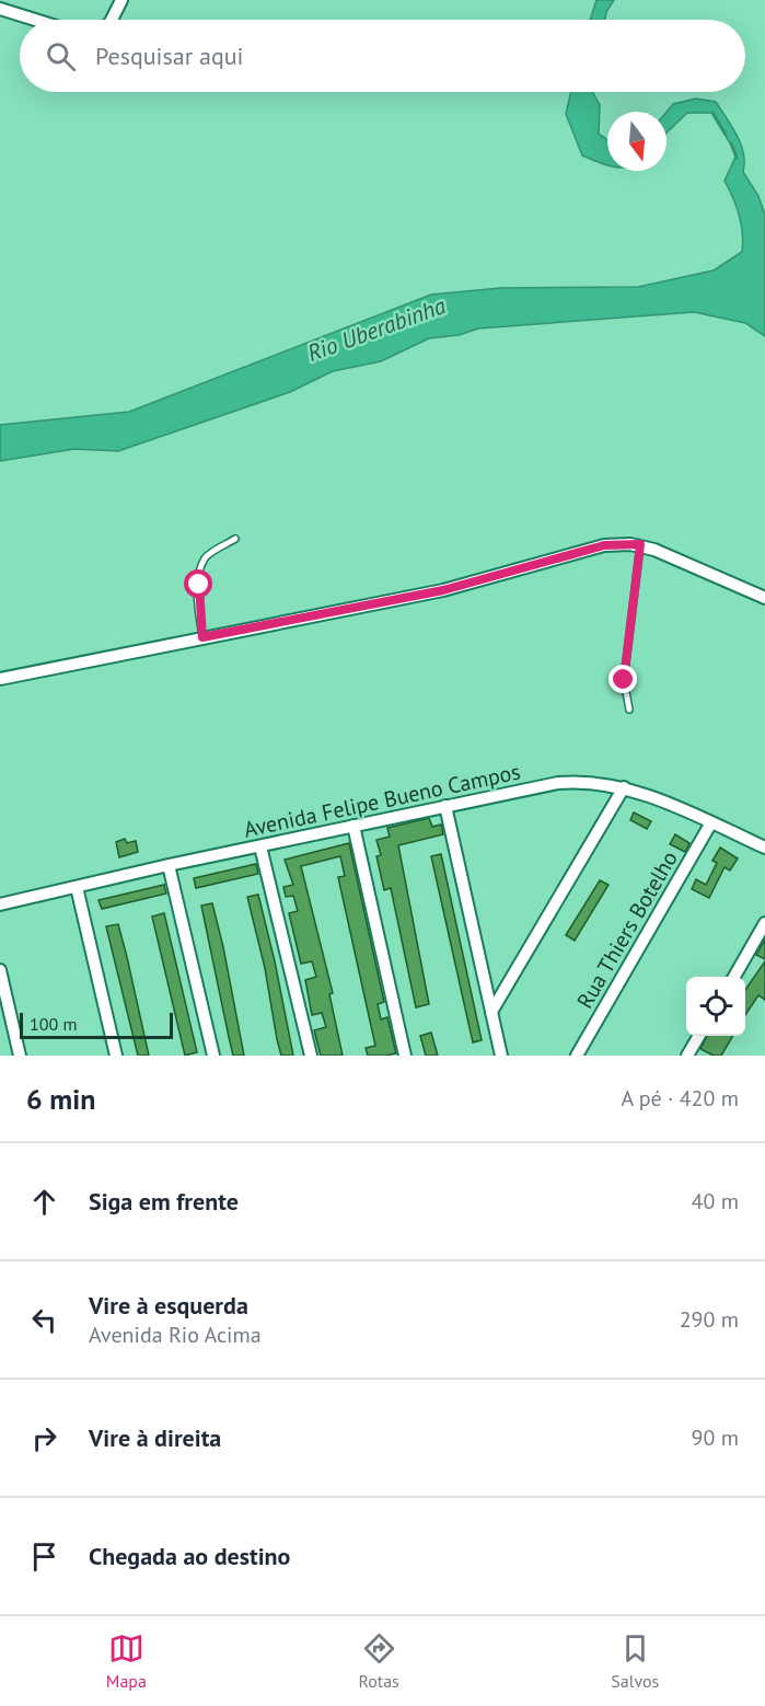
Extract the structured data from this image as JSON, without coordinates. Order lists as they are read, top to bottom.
{
  "streets": {
    "street": ["Avenida Felipe Bueno Campos", "Rua Thiers Botelho"]
  },
  "crossings": [
    ["Avenida Felipe Bueno Campos", "Rua Thiers Botelho"]
  ],
  "water": ["Rio Uberabinha"],
  "scale_bar": "100 m",
  "north": "bottom",
  "page": {
    "search": "Pesquisar aqui",
    "scale": "100 m",
    "heading": ["6 min", "A pé · 420 m"],
    "list": [
      ["Siga em frente", "40 m"],
      ["Vire à esquerda", "Avenida Rio Acima", "290 m"],
      ["Vire à direita", "90 m"],
      "Chegada ao destino"
    ],
    "nav": ["Mapa", "Rotas", "Salvos"]
  }
}
